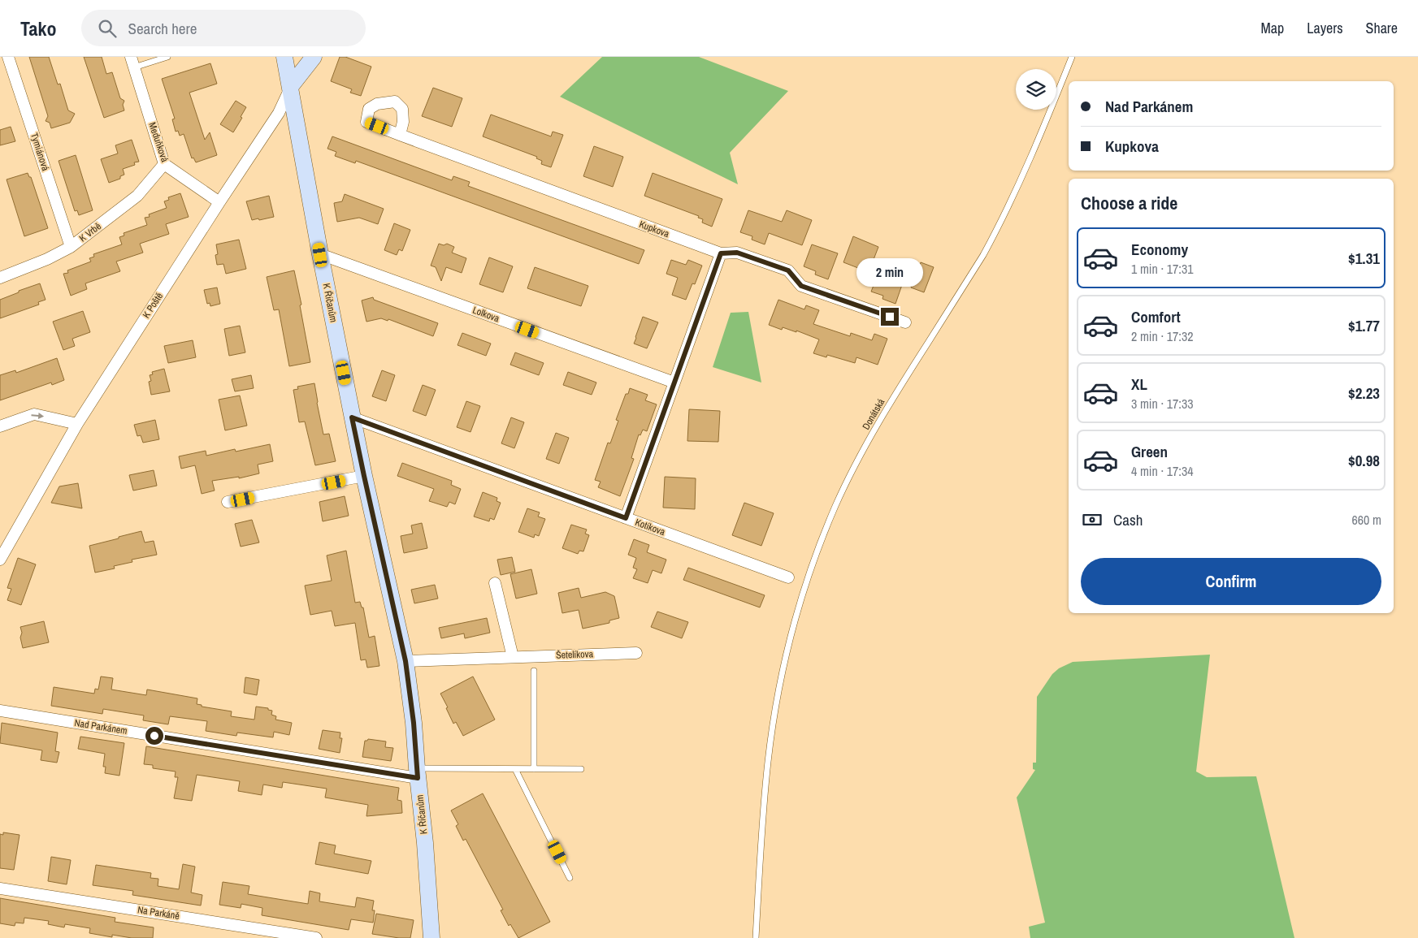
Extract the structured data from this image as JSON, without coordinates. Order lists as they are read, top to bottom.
{
  "streets": {
    "street": [
      "Meduňková",
      "Tymiánová",
      "Kupkova",
      "K Vrbě",
      "K Říčanům",
      "K Poště",
      "Lolkova",
      "Kotíkova",
      "Šetelíkova",
      "Nad Parkánem",
      "Na Parkáně"
    ],
    "lane": ["Donátská"]
  },
  "crossings": [
    ["Meduňková", "K Vrbě"],
    ["Meduňková", "K Poště"],
    ["Tymiánová", "K Vrbě"],
    ["K Říčanům", "K Poště"],
    ["K Říčanům", "Lolkova"],
    ["K Říčanům", "Kotíkova"],
    ["K Říčanům", "Šetelíkova"],
    ["K Říčanům", "Nad Parkánem"]
  ],
  "page": {
    "header": "Tako",
    "search": "Search here",
    "nav": ["Map", "Layers", "Share"],
    "banner": ["Nad Parkánem", "Kupkova"],
    "heading": "Choose a ride",
    "list": [
      {
        "name": "Economy",
        "note": "1 min · 17:31",
        "value": "$1.31"
      },
      {
        "name": "Comfort",
        "note": "2 min · 17:32",
        "value": "$1.77"
      },
      {
        "name": "XL",
        "note": "3 min · 17:33",
        "value": "$2.23"
      },
      {
        "name": "Green",
        "note": "4 min · 17:34",
        "value": "$0.98"
      }
    ],
    "bubble": "2 min",
    "pay": ["Cash", "660 m"],
    "buttons": "Confirm"
  }
}
